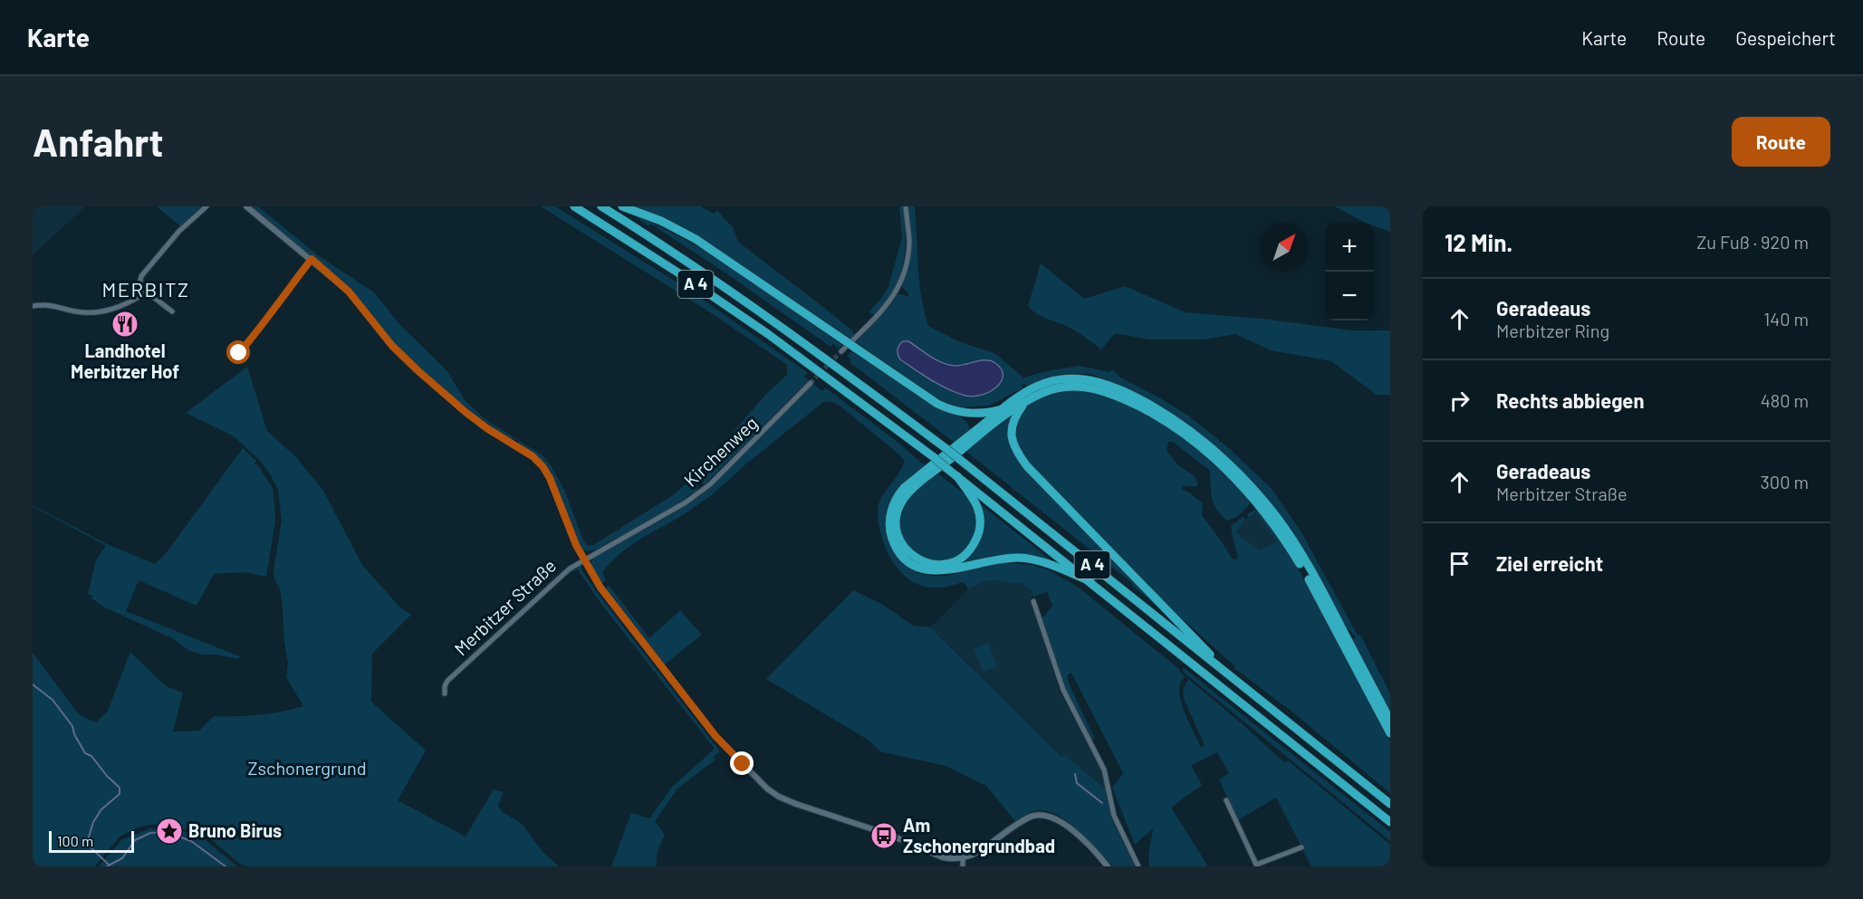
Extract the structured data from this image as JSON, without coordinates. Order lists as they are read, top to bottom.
{
  "streets": {
    "highway": ["A 4"],
    "street": ["Kirchenweg", "Merbitzer Straße"]
  },
  "crossings": [
    ["Kirchenweg", "Merbitzer Straße"]
  ],
  "districts": ["MERBITZ"],
  "parks": ["Zschonergrund"],
  "places": {
    "restaurant": ["Landhotel Merbitzer Hof"],
    "place": ["Bruno Birus"],
    "bus stop": ["Am Zschonergrundbad"]
  },
  "scale_bar": "100 m",
  "north": "top right",
  "page": {
    "header": "Karte",
    "nav": ["Karte", "Route", "Gespeichert"],
    "buttons": "Route",
    "title": "Anfahrt",
    "heading": ["12 Min.", "Zu Fuß · 920 m"],
    "map_buttons": ["+", "−"],
    "list": [
      ["Geradeaus", "Merbitzer Ring", "140 m"],
      ["Rechts abbiegen", "480 m"],
      ["Geradeaus", "Merbitzer Straße", "300 m"],
      "Ziel erreicht"
    ],
    "scale": "100 m"
  }
}
